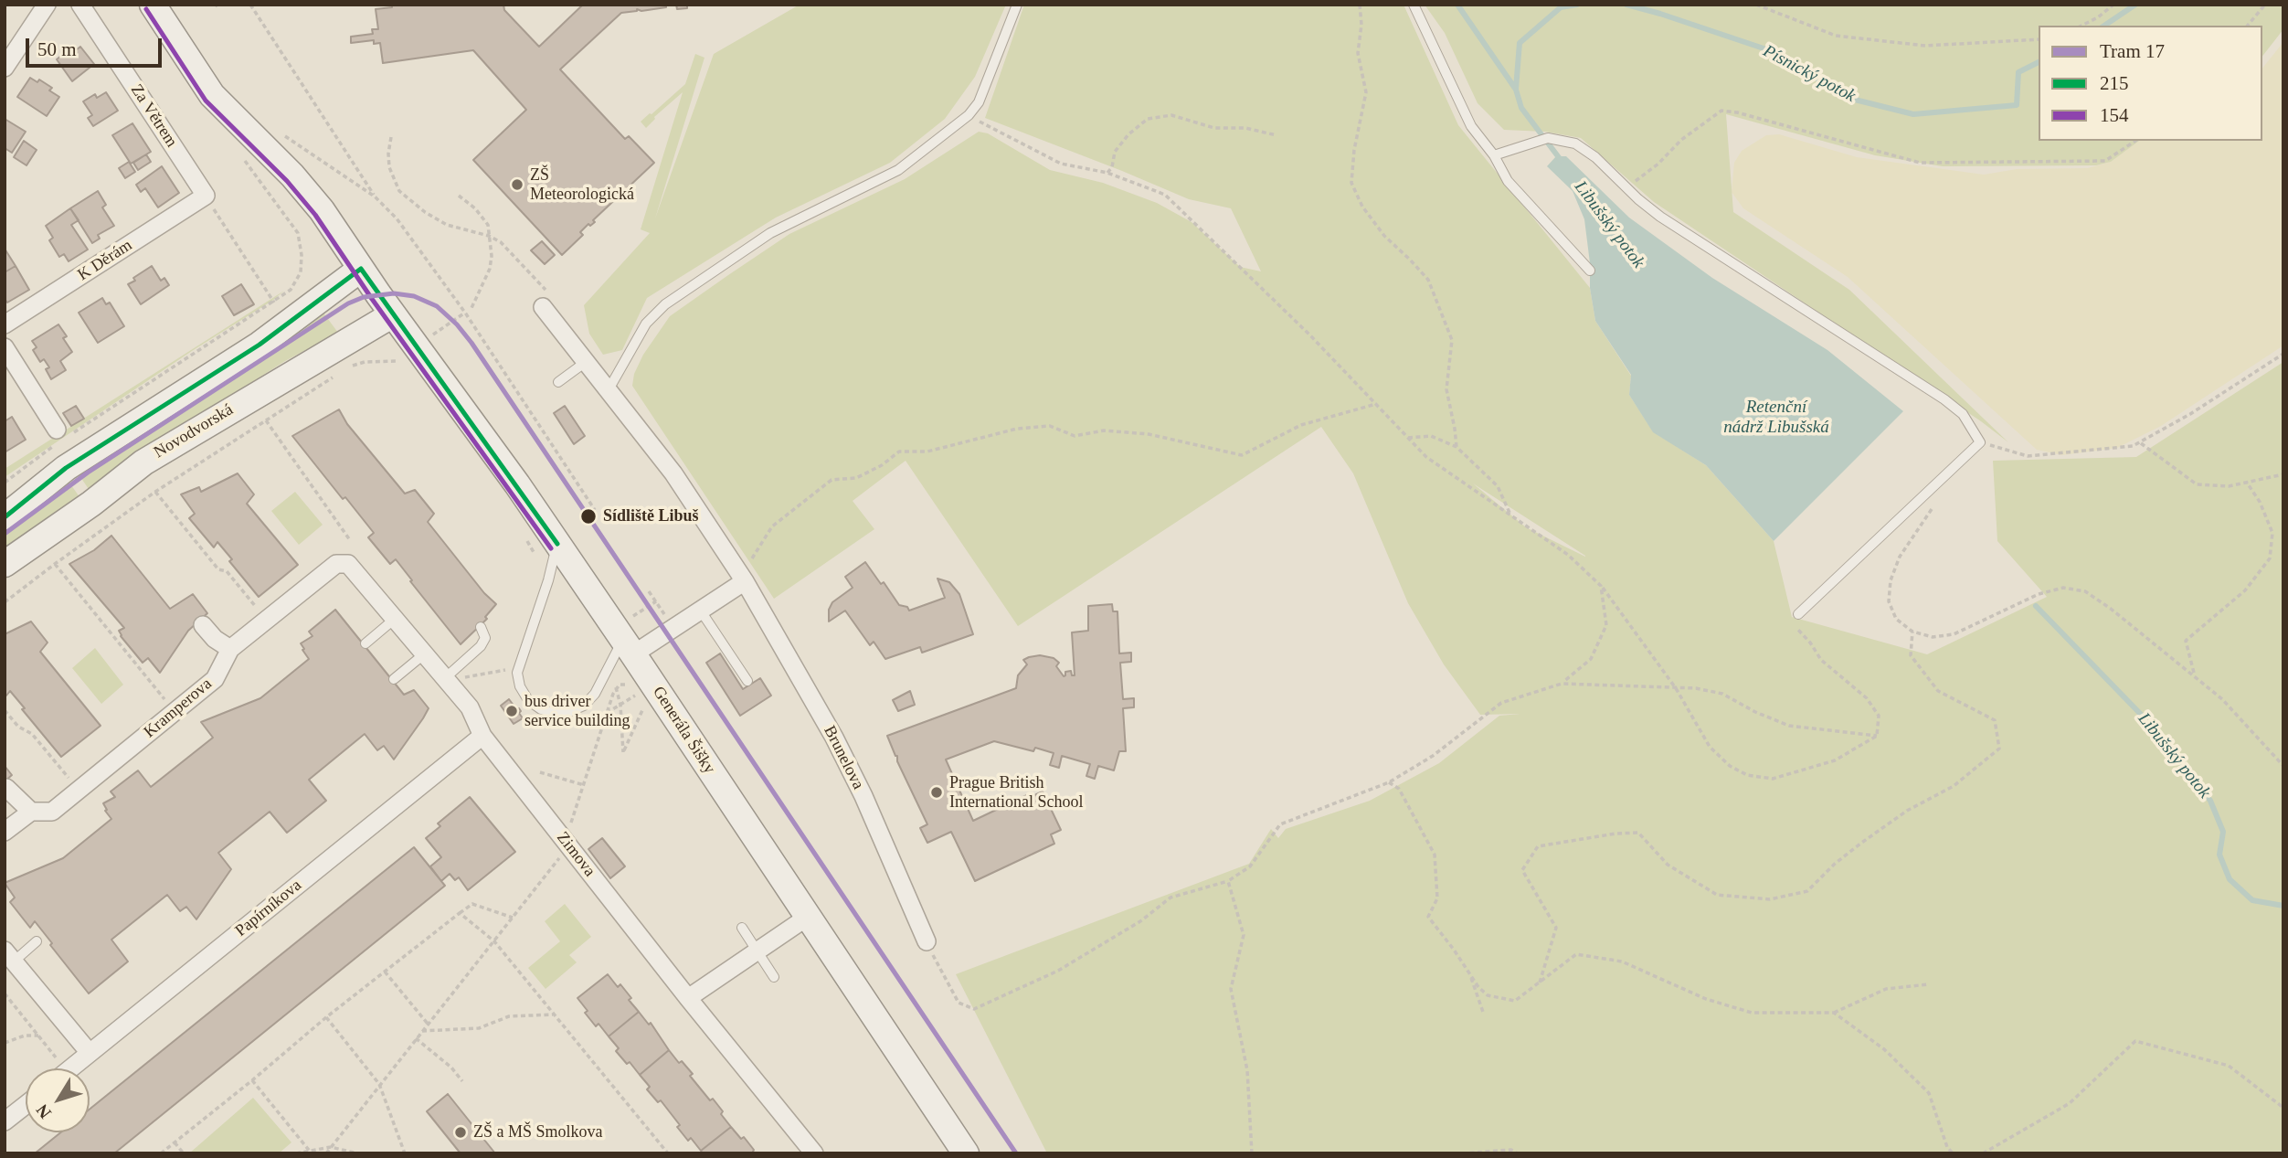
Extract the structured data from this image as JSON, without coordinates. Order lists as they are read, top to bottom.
{
  "streets": {
    "main road": ["Novodvorská", "Generála Šišky"],
    "street": [
      "Za Větrem",
      "K Děrám",
      "Kramperova",
      "Brunelova",
      "Zimova",
      "Papírníkova"
    ]
  },
  "crossings": [
    ["Za Větrem", "K Děrám"],
    ["Novodvorská", "Generála Šišky"],
    ["Kramperova", "Zimova"],
    ["Zimova", "Papírníkova"]
  ],
  "water": ["Písnický potok", "Libušský potok", "Retenční nádrž Libušská"],
  "places": [
    "ZŠ Meteorologická",
    "Sídliště Libuš",
    "bus driver service building",
    "Prague British International School",
    "ZŠ a MŠ Smolkova"
  ],
  "lines": ["transit line 154", "transit line 215", "tram line 17"],
  "legend": ["Tram 17", "215", "154"],
  "scale_bar": "50 m",
  "north": "bottom left"
}
